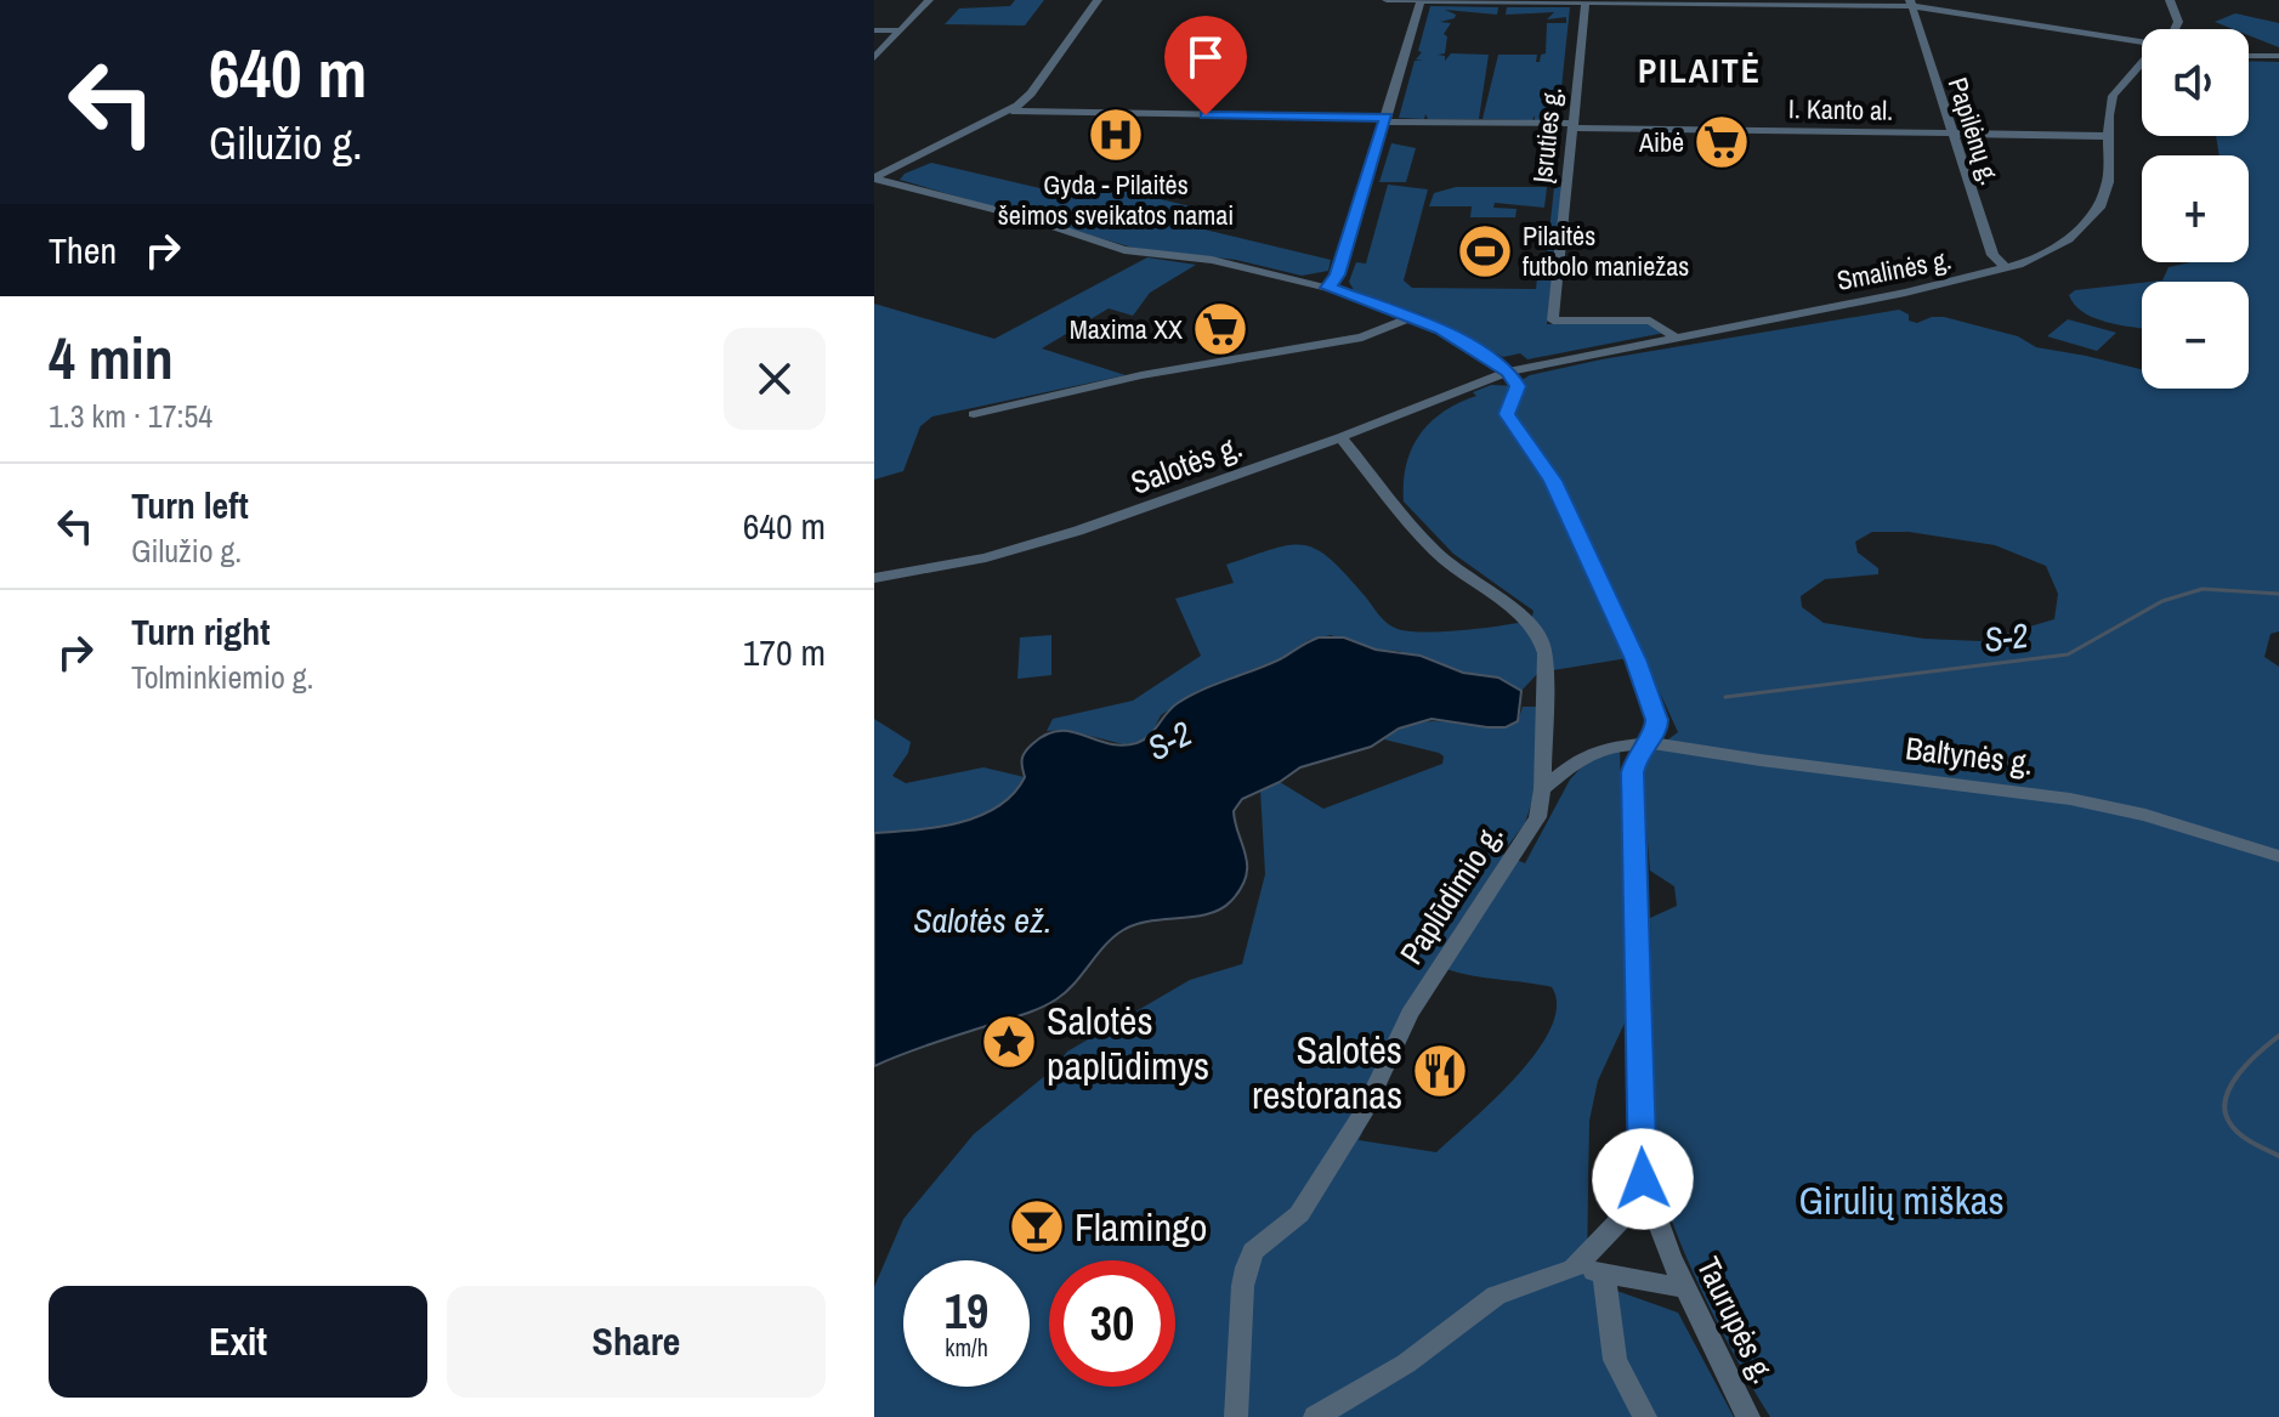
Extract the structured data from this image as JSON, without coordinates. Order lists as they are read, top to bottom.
{
  "streets": {
    "street": [
      "I. Kanto al.",
      "Papilėnų g.",
      "Įsruties g.",
      "Smalinės g.",
      "Salotės g.",
      "Baltynės g.",
      "Paplūdimio g.",
      "Taurupės g."
    ]
  },
  "crossings": [
    ["I. Kanto al.", "Papilėnų g."],
    ["I. Kanto al.", "Įsruties g."],
    ["I. Kanto al.", "Smalinės g."],
    ["Papilėnų g.", "Smalinės g."],
    ["Įsruties g.", "Smalinės g."],
    ["Smalinės g.", "Salotės g."],
    ["Smalinės g.", "Taurupės g."],
    ["Salotės g.", "Paplūdimio g."],
    ["Salotės g.", "Taurupės g."],
    ["Baltynės g.", "Paplūdimio g."],
    ["Baltynės g.", "Taurupės g."]
  ],
  "districts": ["PILAITĖ"],
  "water": ["S-2", "Salotės ež."],
  "parks": ["Girulių miškas"],
  "places": {
    "hospital": ["Gyda - Pilaitės šeimos sveikatos namai"],
    "supermarket": ["Aibė", "Maxima XX"],
    "sports": ["Pilaitės futbolo maniežas"],
    "place": ["Salotės paplūdimys"],
    "restaurant": ["Salotės restoranas"],
    "bar": ["Flamingo"]
  },
  "page": {
    "turn": ["640 m", "Gilužio g."],
    "map_buttons": ["+", "−"],
    "then": "Then",
    "heading": ["4 min", "1.3 km · 17:54"],
    "list": [
      {
        "name": "Turn left",
        "note": "Gilužio g.",
        "value": "640 m"
      },
      {
        "name": "Turn right",
        "note": "Tolminkiemio g.",
        "value": "170 m"
      }
    ],
    "speed": "19 km/h",
    "limit": "30",
    "buttons": ["Exit", "Share"]
  }
}
